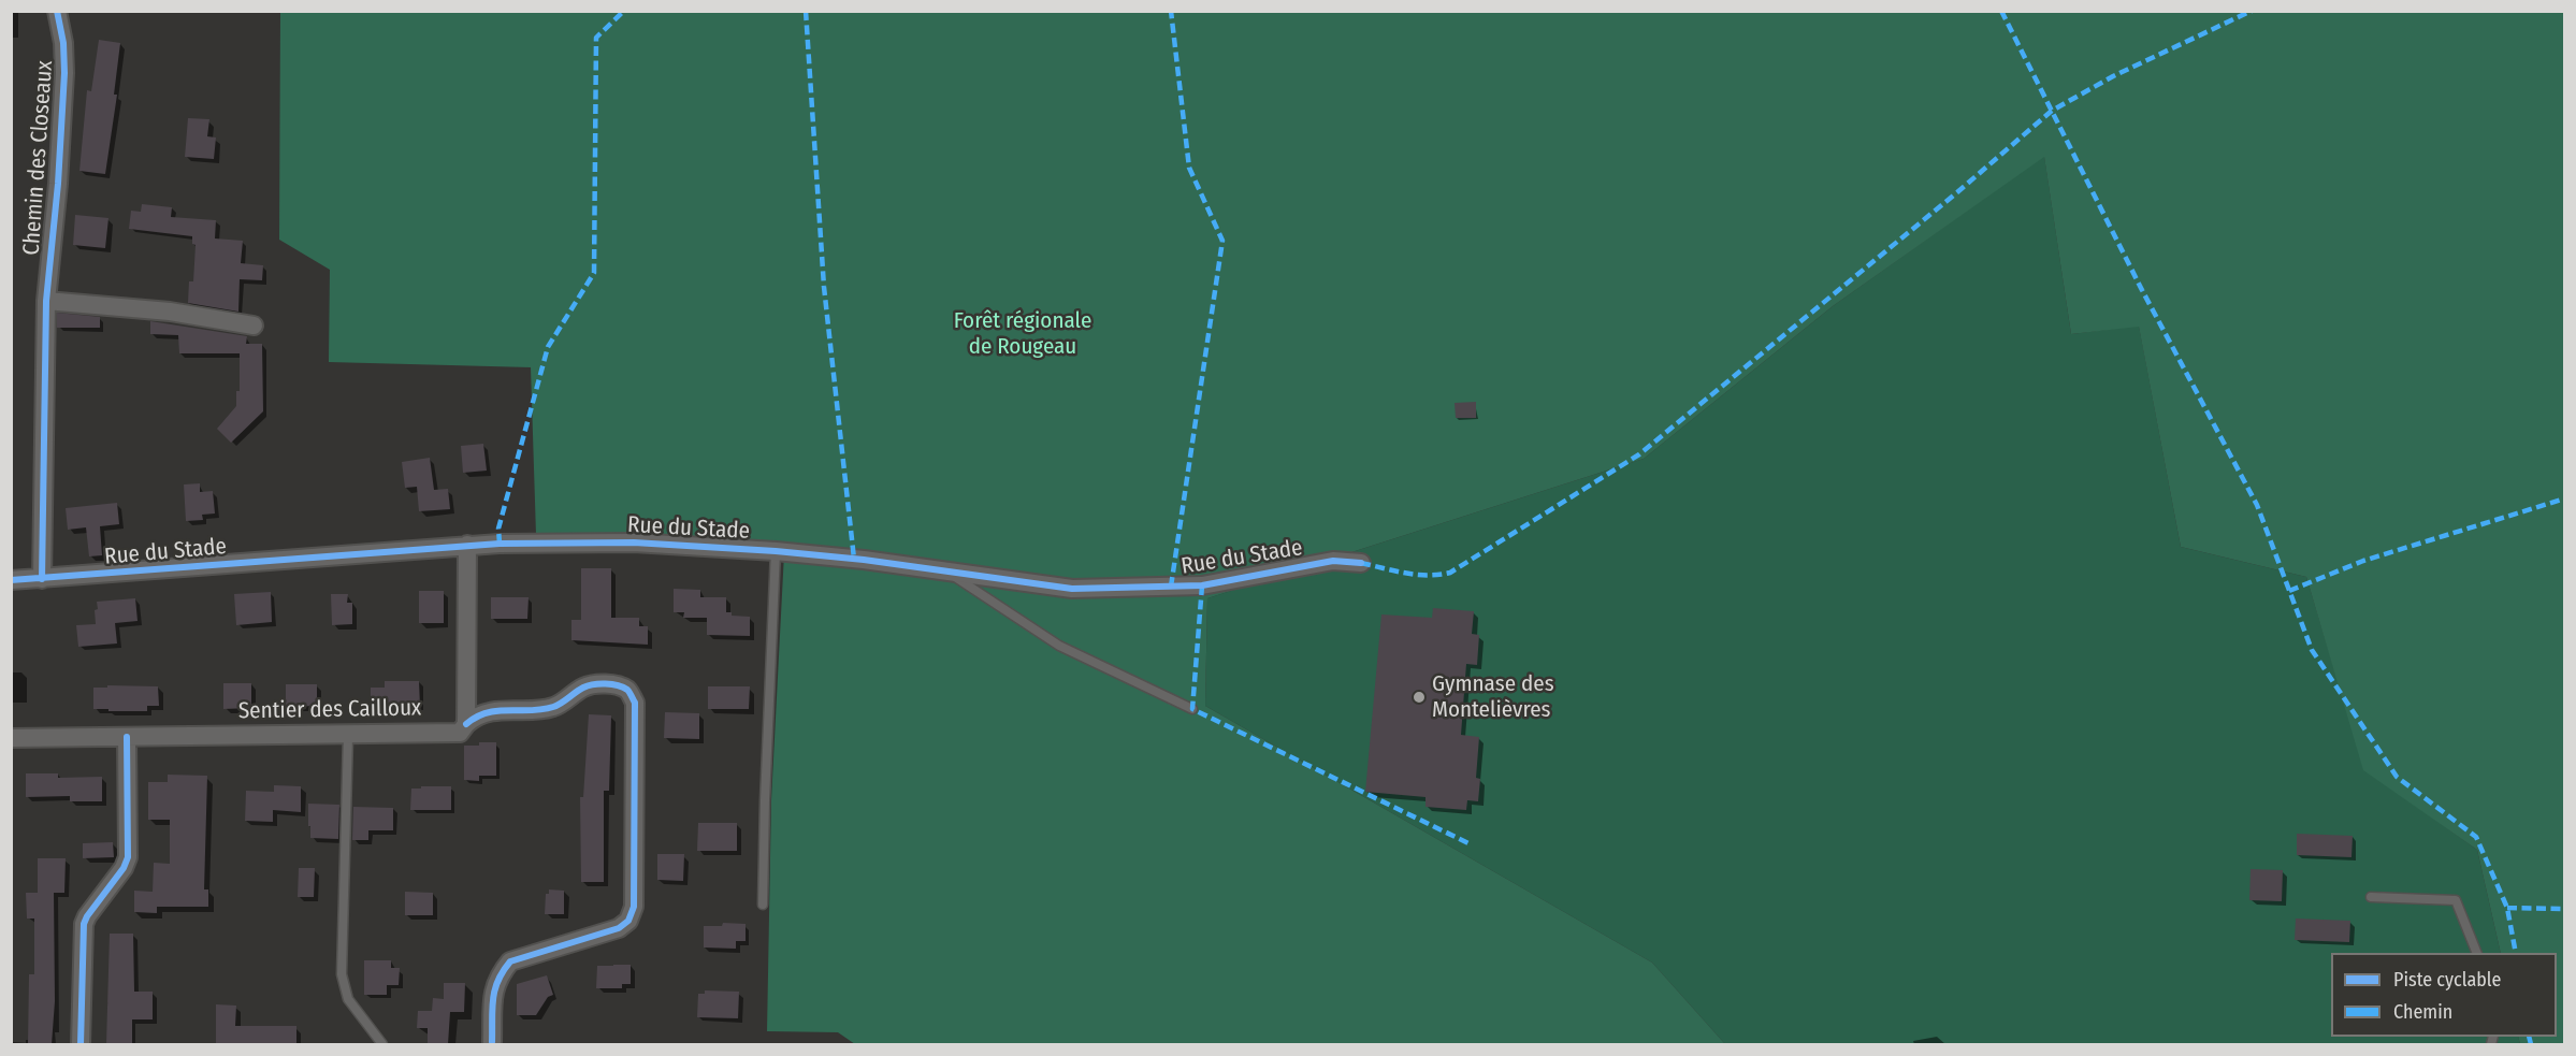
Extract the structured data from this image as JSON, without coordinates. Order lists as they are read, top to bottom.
{
  "streets": {
    "street": ["Chemin des Closeaux", "Rue du Stade", "Sentier des Cailloux"]
  },
  "crossings": [
    ["Chemin des Closeaux", "Rue du Stade"]
  ],
  "parks": ["Forêt régionale de Rougeau"],
  "places": ["Gymnase des Montelièvres"],
  "legend": ["Piste cyclable", "Chemin"]
}
